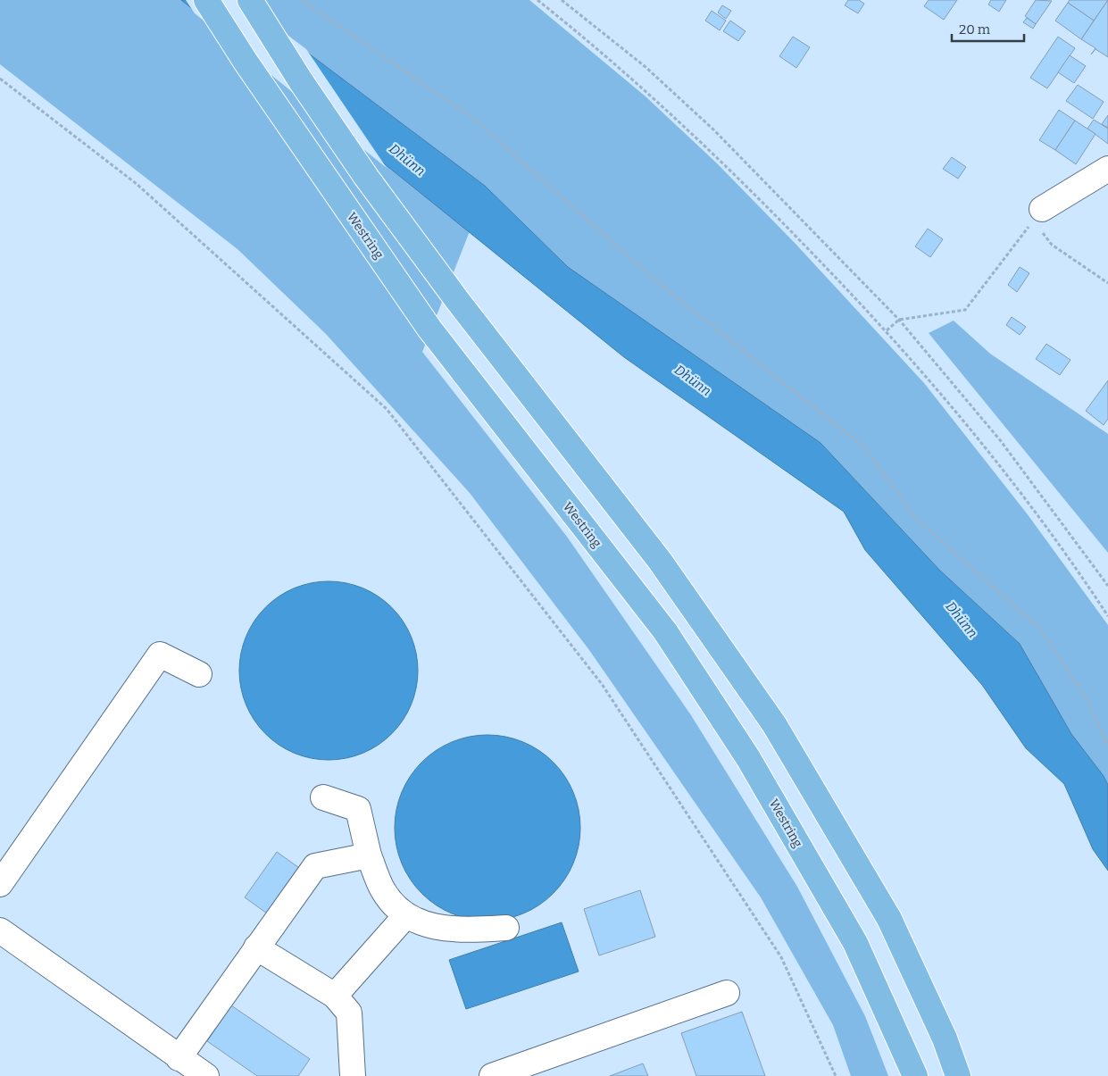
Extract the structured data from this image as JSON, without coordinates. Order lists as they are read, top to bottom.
{
  "streets": {
    "main road": ["Westring"]
  },
  "water": ["Dhünn"],
  "scale_bar": "20 m"
}
